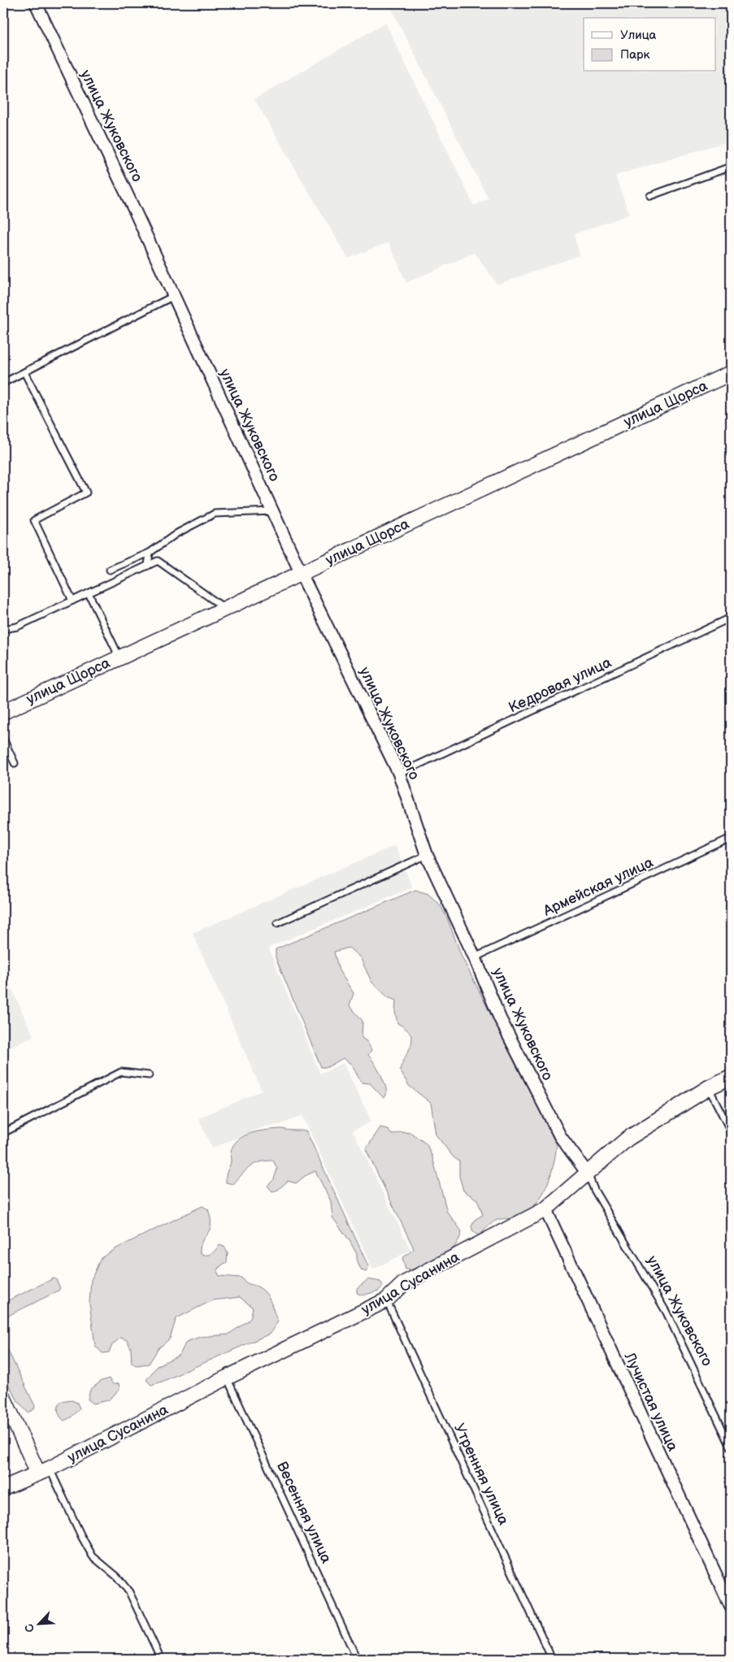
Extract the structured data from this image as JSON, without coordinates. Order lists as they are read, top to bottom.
{
  "streets": {
    "street": [
      "улица Жуковского",
      "улица Щорса",
      "улица Сусанина",
      "Лучистая улица"
    ],
    "lane": [
      "Кедровая улица",
      "Армейская улица",
      "Утренняя улица",
      "Весенняя улица"
    ]
  },
  "crossings": [
    ["улица Жуковского", "улица Щорса"],
    ["улица Жуковского", "Кедровая улица"],
    ["улица Жуковского", "Армейская улица"],
    ["улица Жуковского", "улица Сусанина"],
    ["улица Сусанина", "Лучистая улица"],
    ["улица Сусанина", "Утренняя улица"],
    ["улица Сусанина", "Весенняя улица"]
  ],
  "legend": ["Улица", "Парк"],
  "north": "bottom left"
}
